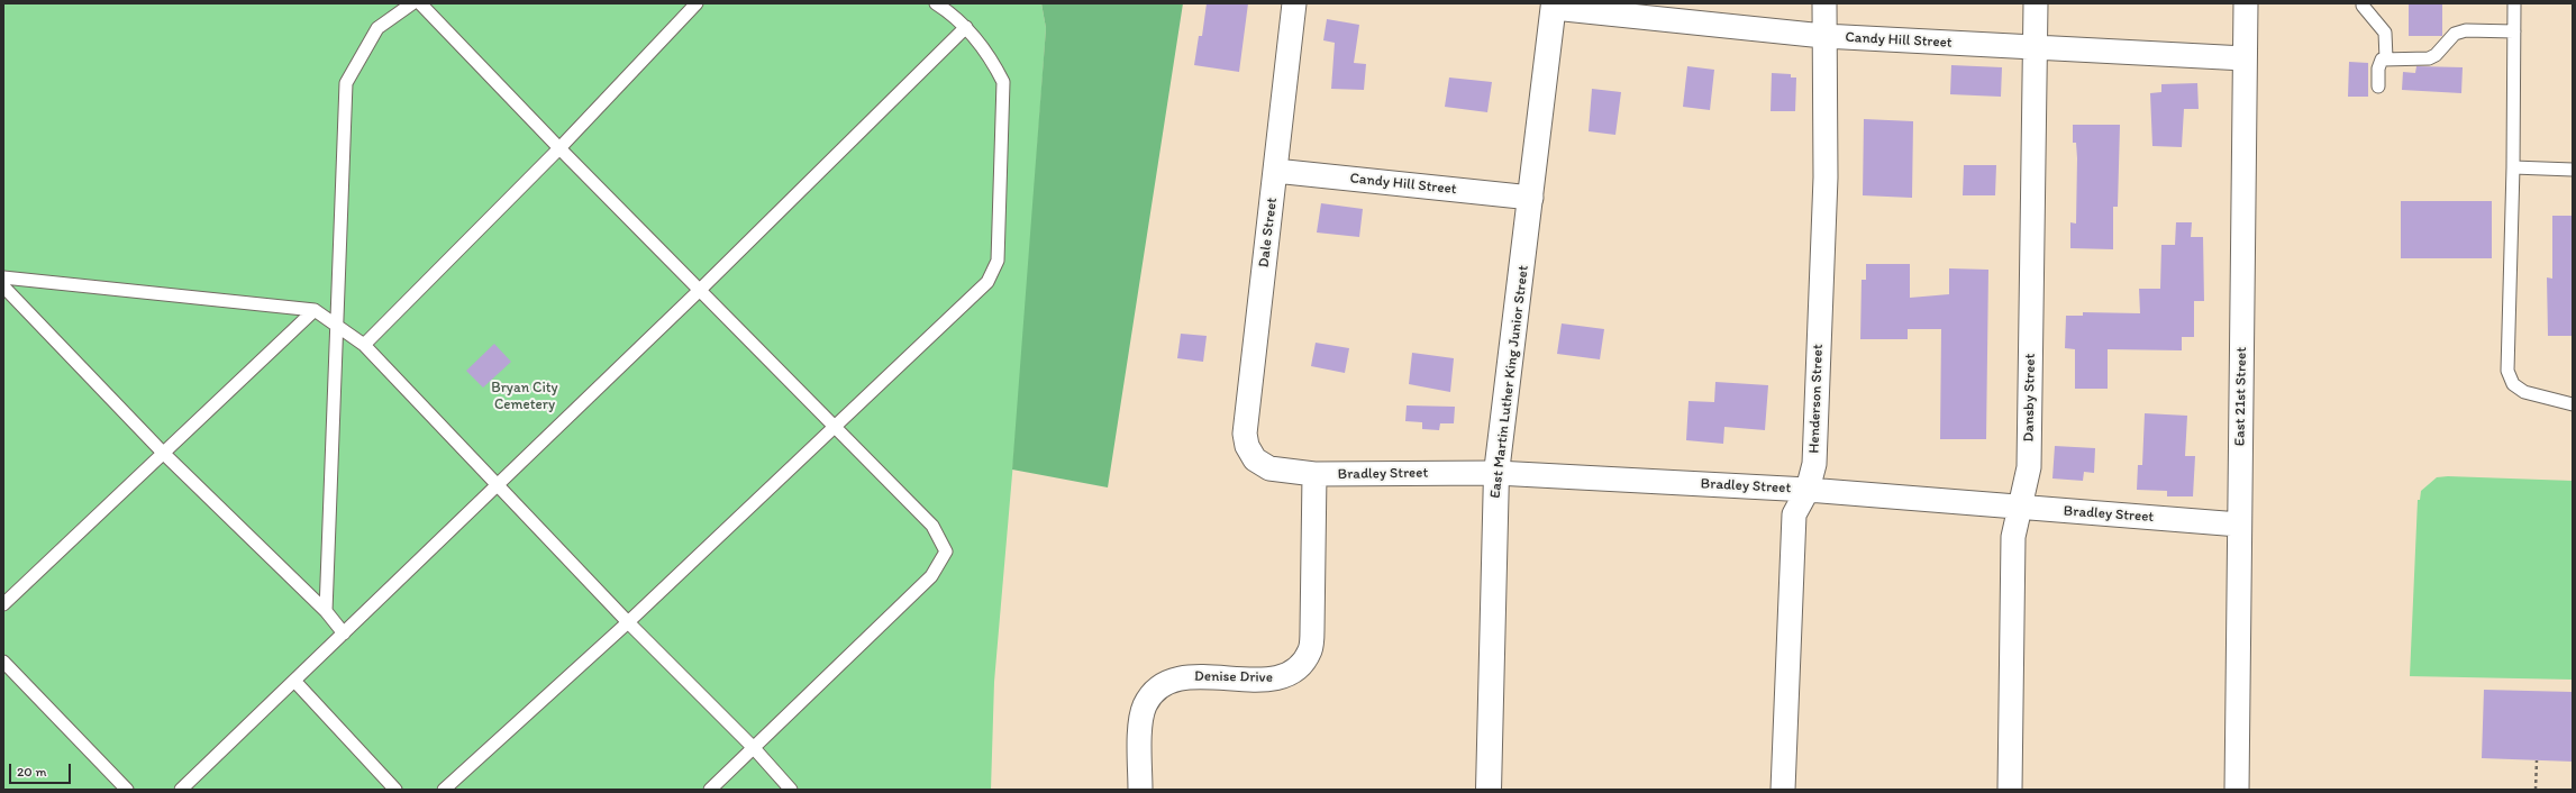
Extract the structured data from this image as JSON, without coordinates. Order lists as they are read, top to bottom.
{
  "streets": {
    "street": [
      "Candy Hill Street",
      "Dale Street",
      "East Martin Luther King Junior Street",
      "East 21st Street",
      "Dansby Street",
      "Henderson Street",
      "Bradley Street",
      "Denise Drive"
    ]
  },
  "crossings": [
    ["Candy Hill Street", "Dale Street"],
    ["Candy Hill Street", "East Martin Luther King Junior Street"],
    ["Candy Hill Street", "East 21st Street"],
    ["Candy Hill Street", "Dansby Street"],
    ["Candy Hill Street", "Henderson Street"],
    ["Dale Street", "Bradley Street"],
    ["East Martin Luther King Junior Street", "Bradley Street"],
    ["East 21st Street", "Bradley Street"],
    ["Dansby Street", "Bradley Street"],
    ["Henderson Street", "Bradley Street"],
    ["Bradley Street", "Denise Drive"]
  ],
  "parks": ["Bryan City Cemetery"],
  "scale_bar": "20 m"
}
